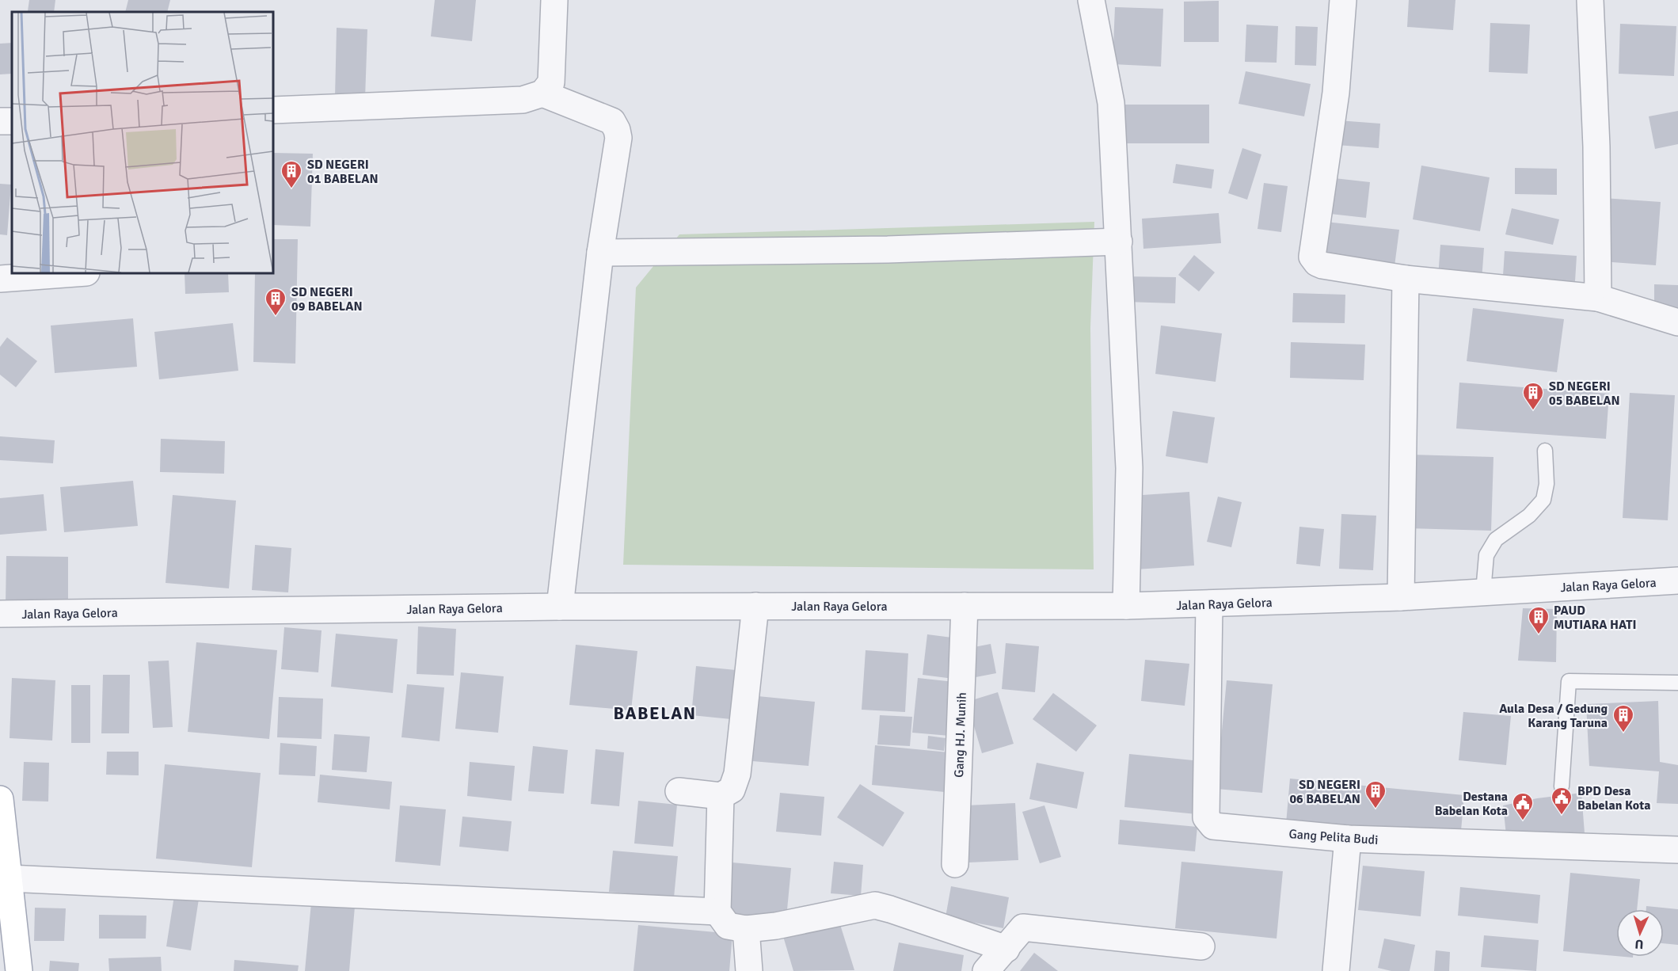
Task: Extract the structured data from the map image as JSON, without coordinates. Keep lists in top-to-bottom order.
{
  "streets": {
    "street": ["Jalan Raya Gelora", "Gang HJ. Munih", "Gang Pelita Budi"]
  },
  "crossings": [
    ["Jalan Raya Gelora", "Gang HJ. Munih"],
    ["Jalan Raya Gelora", "Gang Pelita Budi"]
  ],
  "districts": ["BABELAN"],
  "places": {
    "building": [
      "SD NEGERI 01 BABELAN",
      "SD NEGERI 09 BABELAN",
      "SD NEGERI 05 BABELAN",
      "PAUD MUTIARA HATI",
      "Aula Desa / Gedung Karang Taruna",
      "SD NEGERI 06 BABELAN"
    ],
    "public building": ["BPD Desa Babelan Kota", "Destana Babelan Kota"]
  },
  "north": "bottom"
}
